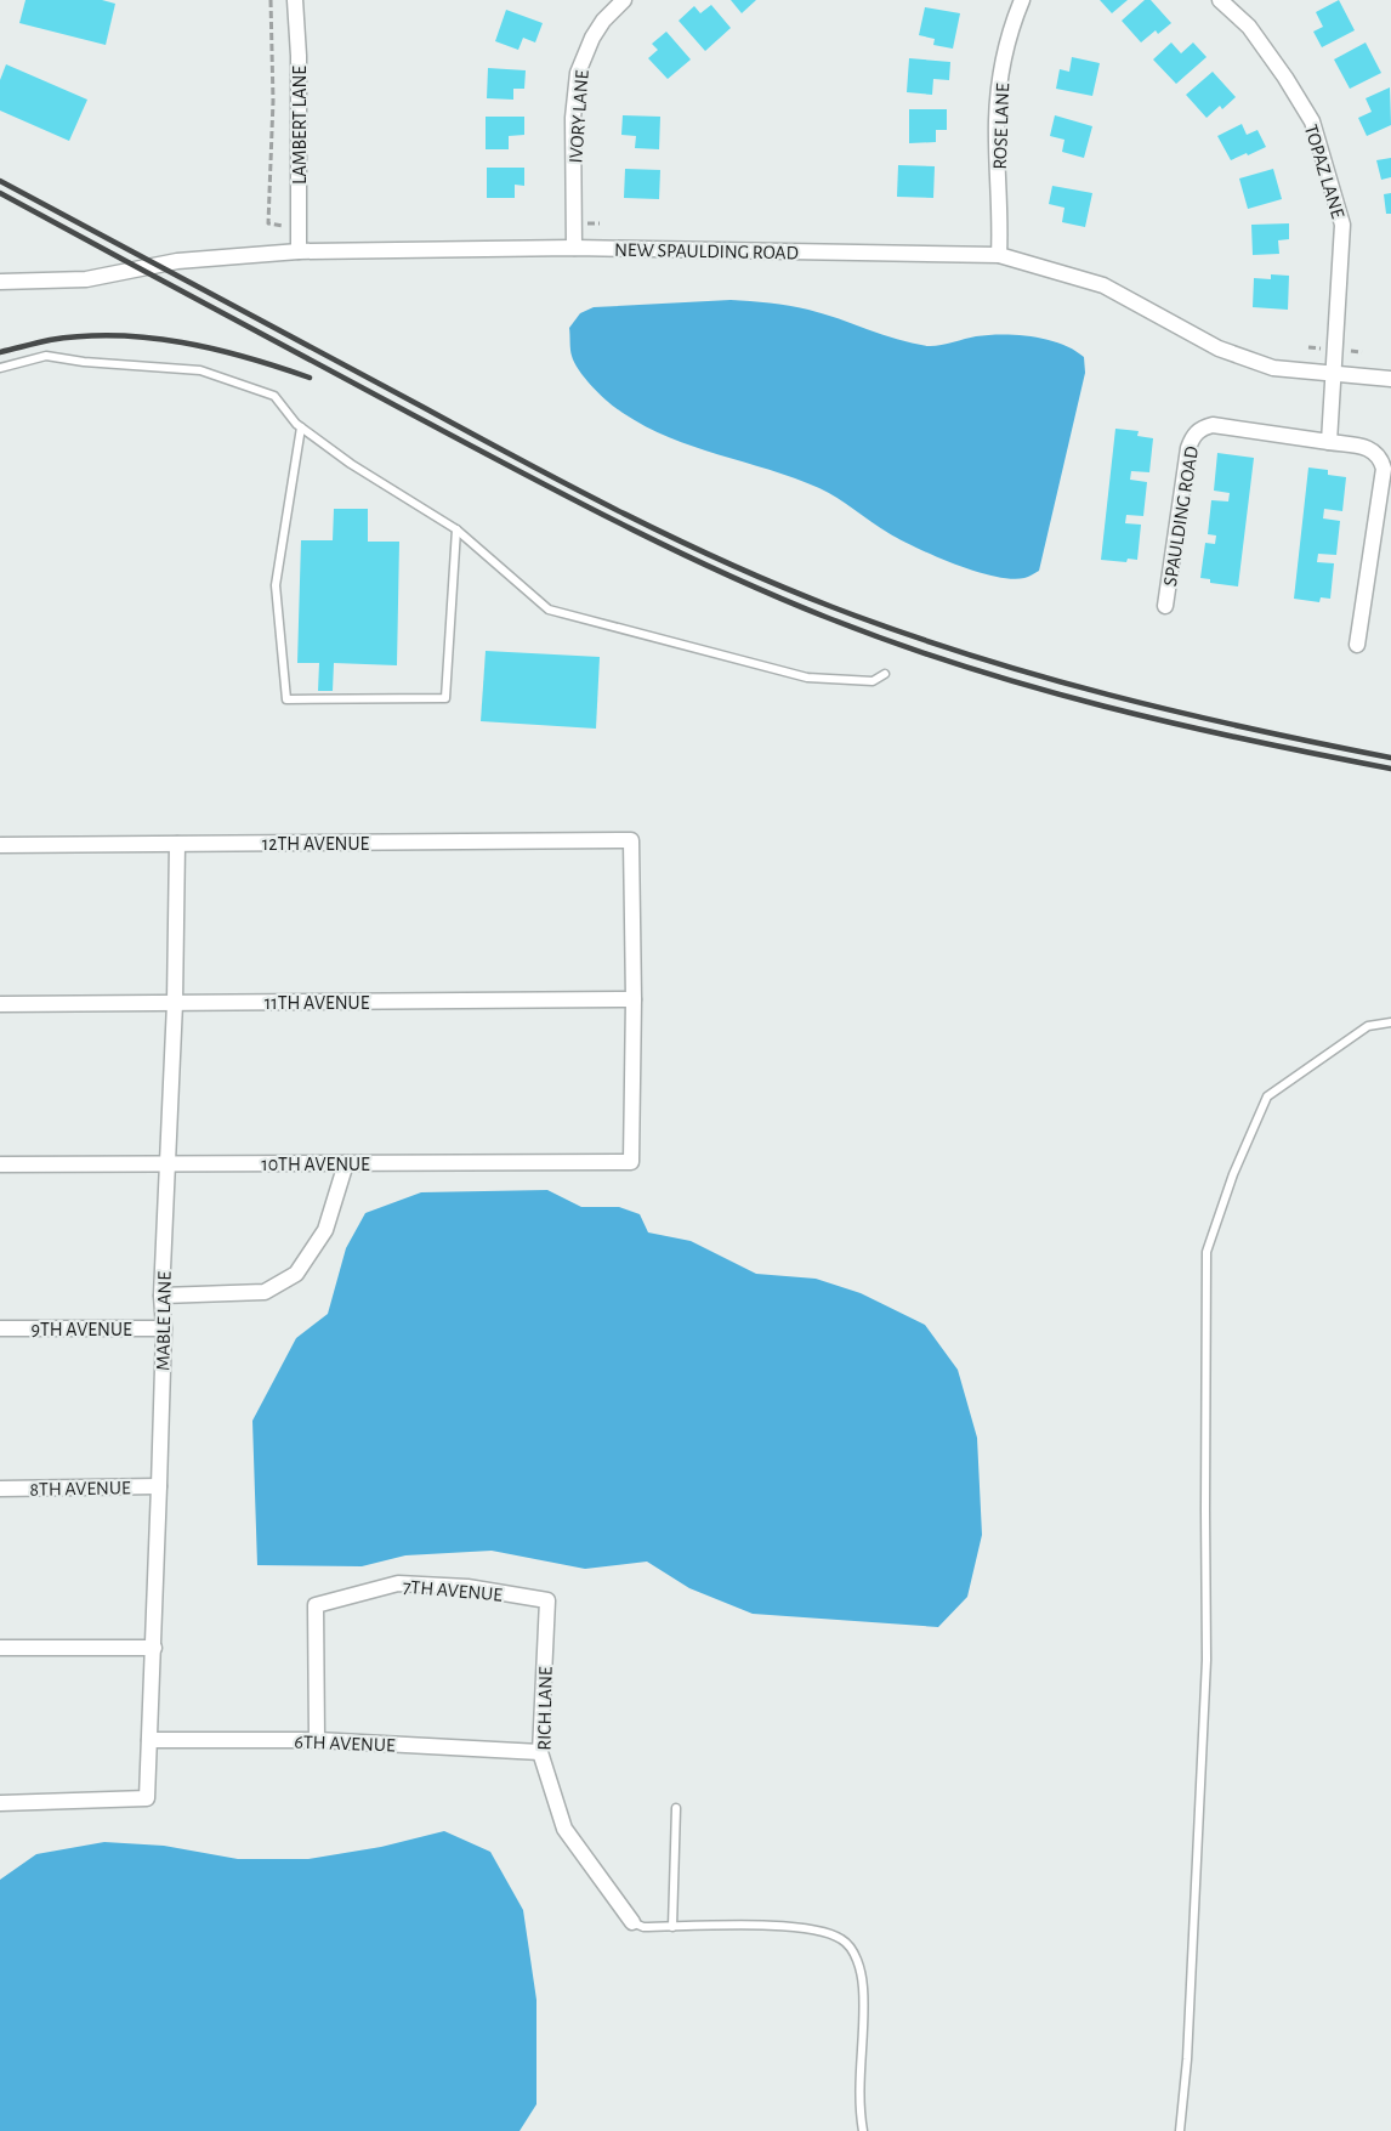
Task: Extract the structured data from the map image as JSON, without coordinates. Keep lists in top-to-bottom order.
{
  "streets": {
    "street": [
      "IVORY LANE",
      "LAMBERT LANE",
      "ROSE LANE",
      "TOPAZ LANE",
      "NEW SPAULDING ROAD",
      "SPAULDING ROAD",
      "12TH AVENUE",
      "11TH AVENUE",
      "10TH AVENUE",
      "MABLE LANE",
      "9TH AVENUE",
      "8TH AVENUE",
      "7TH AVENUE",
      "RICH LANE",
      "6TH AVENUE"
    ]
  },
  "crossings": [
    ["IVORY LANE", "NEW SPAULDING ROAD"],
    ["LAMBERT LANE", "NEW SPAULDING ROAD"],
    ["ROSE LANE", "NEW SPAULDING ROAD"],
    ["TOPAZ LANE", "NEW SPAULDING ROAD"],
    ["12TH AVENUE", "11TH AVENUE"],
    ["12TH AVENUE", "10TH AVENUE"],
    ["12TH AVENUE", "MABLE LANE"],
    ["11TH AVENUE", "10TH AVENUE"],
    ["11TH AVENUE", "MABLE LANE"],
    ["10TH AVENUE", "MABLE LANE"],
    ["MABLE LANE", "9TH AVENUE"],
    ["MABLE LANE", "8TH AVENUE"],
    ["MABLE LANE", "6TH AVENUE"],
    ["7TH AVENUE", "RICH LANE"],
    ["7TH AVENUE", "6TH AVENUE"],
    ["RICH LANE", "6TH AVENUE"]
  ]
}
